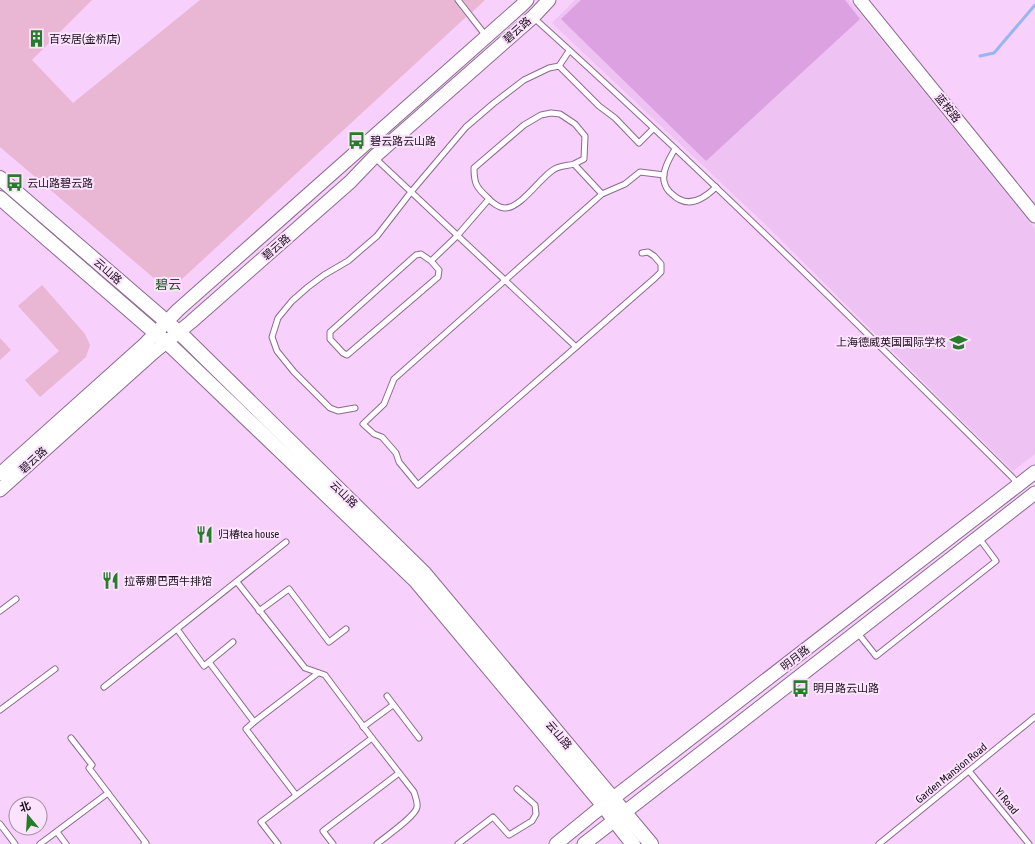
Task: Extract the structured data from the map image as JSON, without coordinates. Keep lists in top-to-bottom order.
{
  "streets": {
    "main road": ["云山路"],
    "street": ["碧云路", "蓝桉路", "明月路"],
    "lane": ["Garden Mansion Road", "Yi Road"]
  },
  "crossings": [
    ["碧云路", "云山路"],
    ["云山路", "明月路"],
    ["Garden Mansion Road", "Yi Road"]
  ],
  "districts": ["碧云"],
  "places": {
    "building": ["百安居(金桥店)"],
    "bus stop": ["碧云路云山路", "云山路碧云路", "明月路云山路"],
    "school or university": ["上海德威英国国际学校"],
    "restaurant": ["归椿tea house", "拉蒂娜巴西牛排馆"]
  },
  "north": "top"
}
